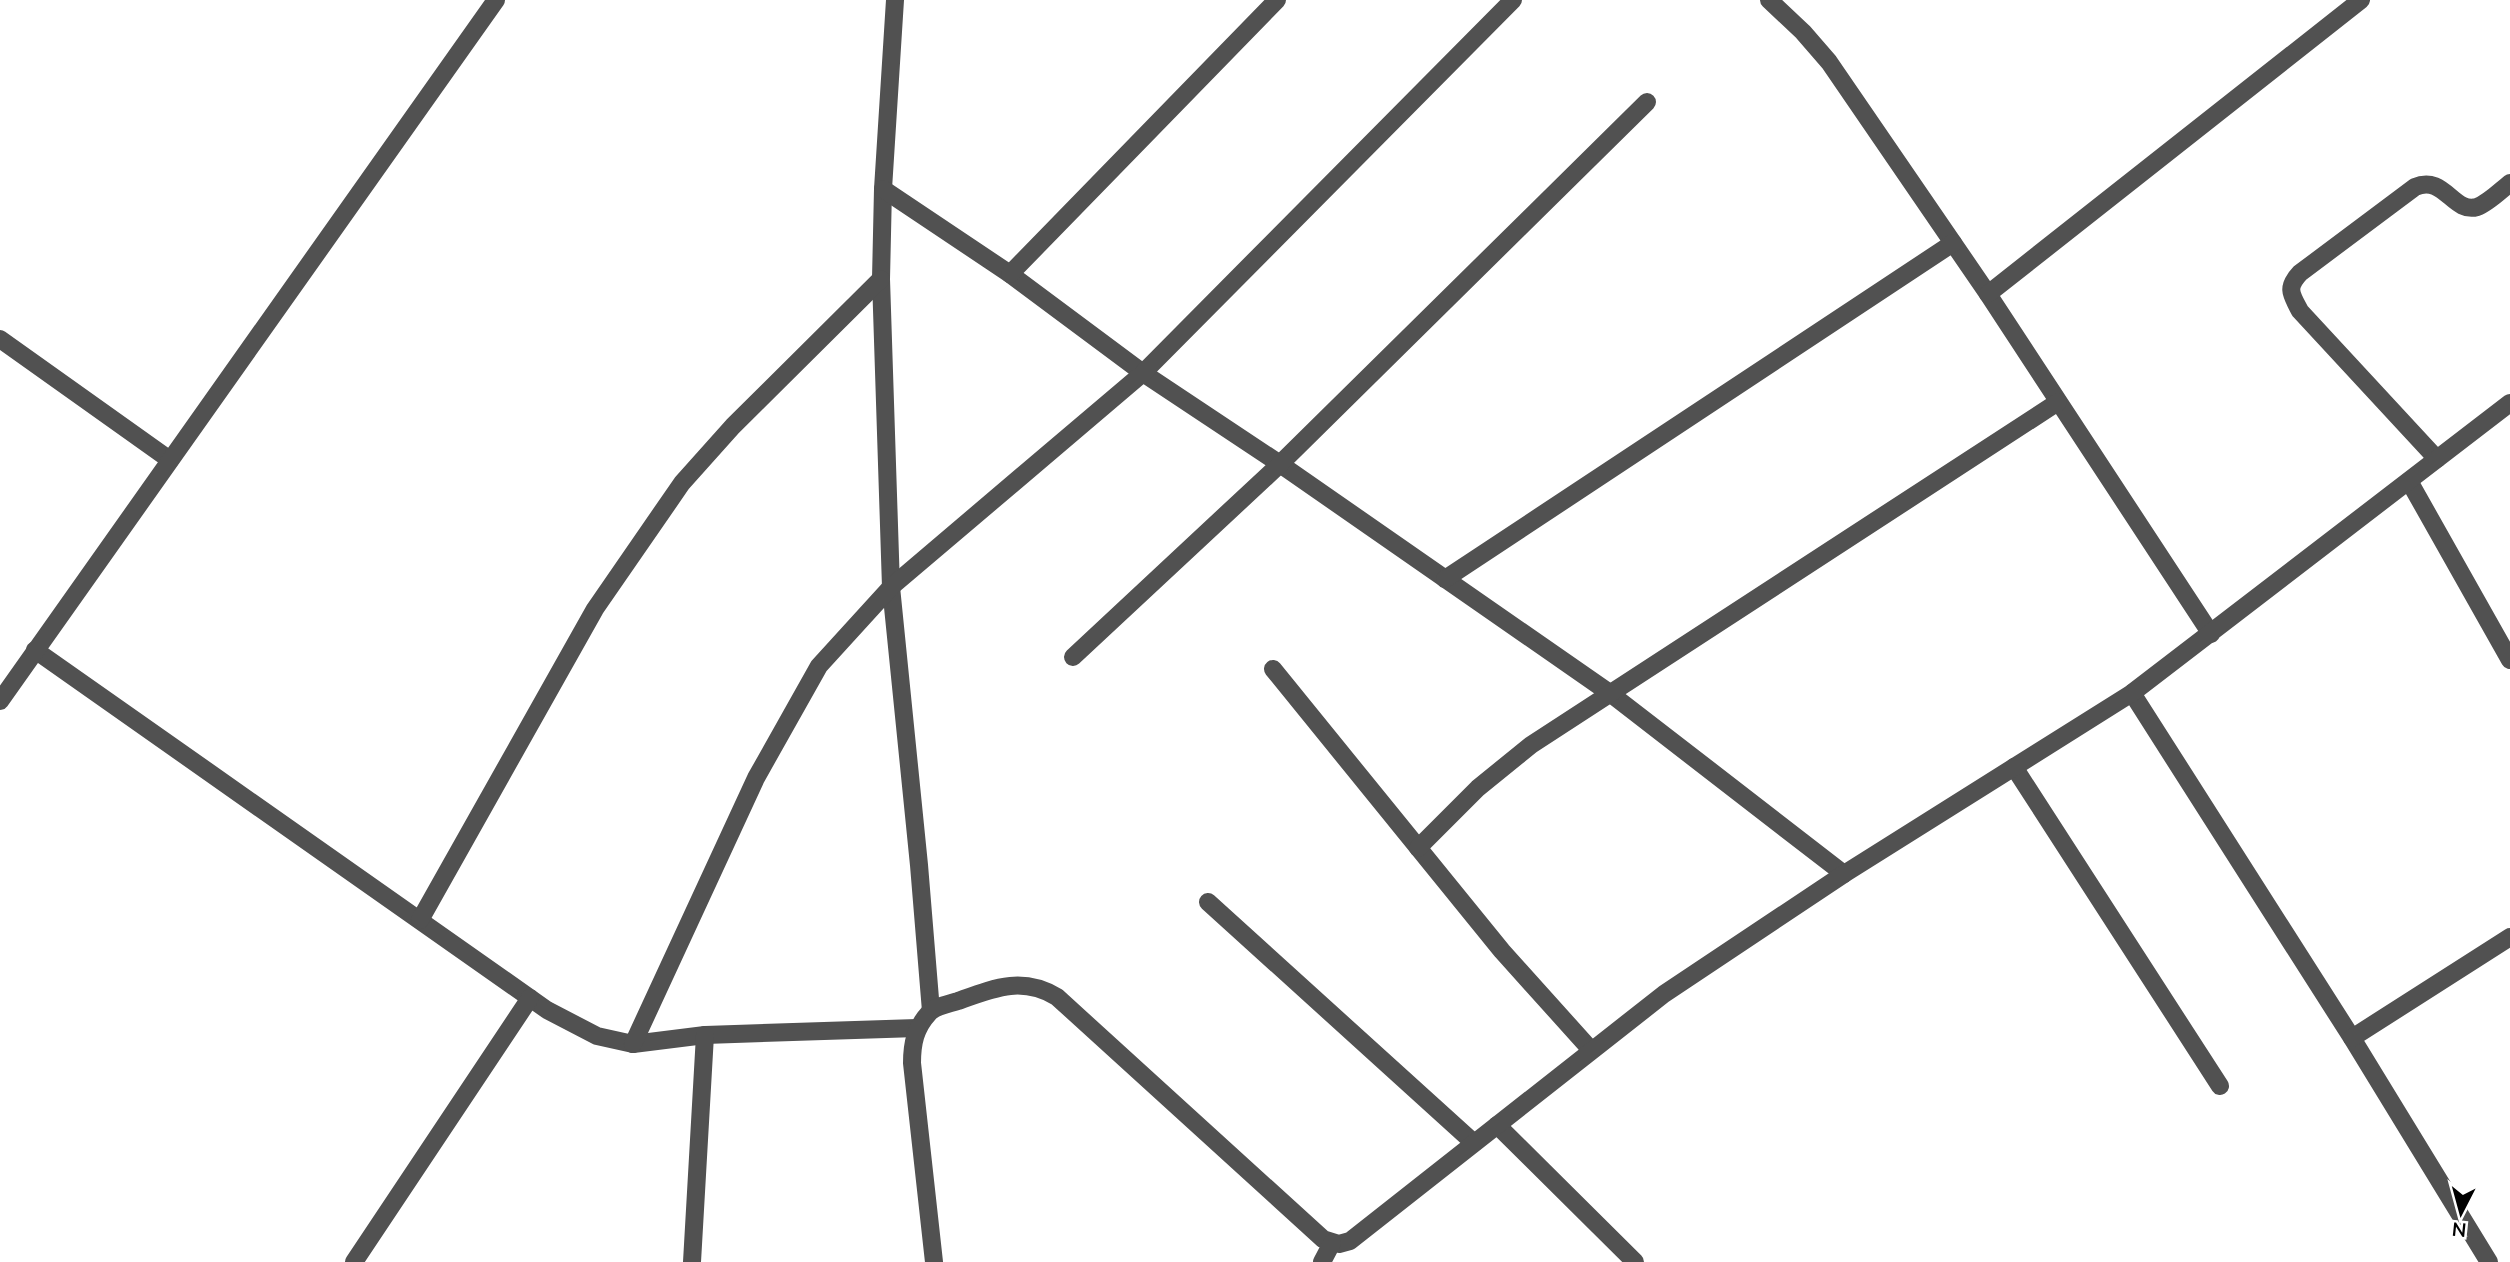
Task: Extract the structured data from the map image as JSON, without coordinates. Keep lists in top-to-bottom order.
{
  "north": "bottom"
}
